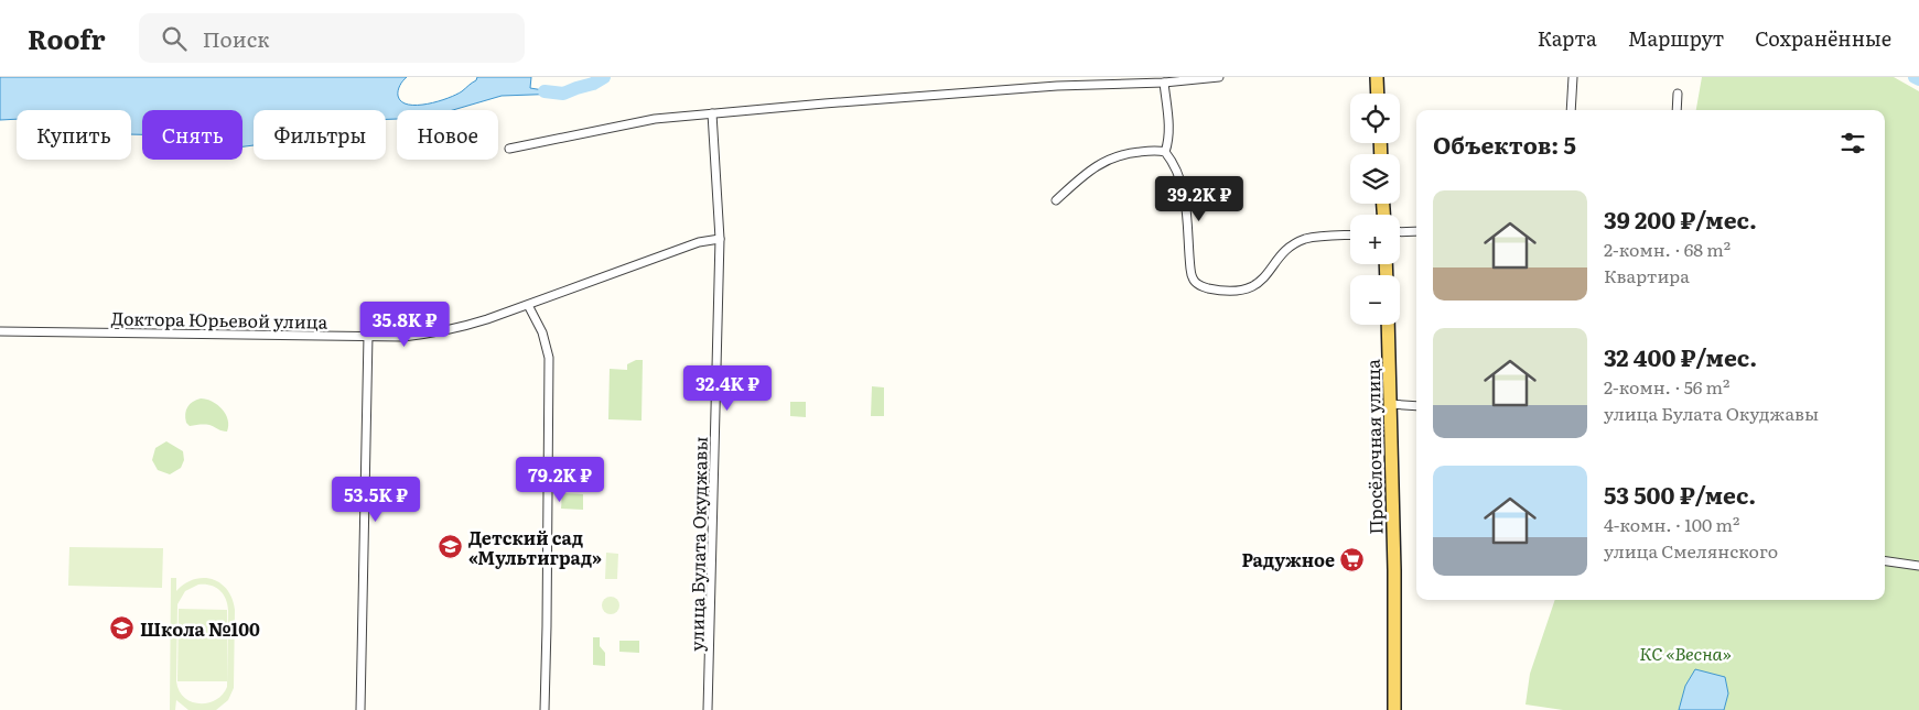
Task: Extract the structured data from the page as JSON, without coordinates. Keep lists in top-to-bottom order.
{
  "streets": {
    "main road": ["Просёлочная улица"],
    "street": ["Доктора Юрьевой улица", "улица Булата Окуджавы"]
  },
  "crossings": [
    ["Доктора Юрьевой улица", "улица Булата Окуджавы"]
  ],
  "parks": ["КС «Весна»"],
  "places": {
    "school or university": ["Детский сад «Мультиград»", "Школа №100"],
    "supermarket": ["Радужное"]
  },
  "page": {
    "header": "Roofr",
    "search": "Поиск",
    "nav": ["Карта", "Маршрут", "Сохранённые"],
    "map_buttons": ["+", "−"],
    "chip": [
      "Купить",
      "Снять",
      "Фильтры",
      "Новое"
    ],
    "heading": "Объектов: 5",
    "price": [
      "39.2K ₽",
      "35.8K ₽",
      "32.4K ₽",
      "79.2K ₽",
      "53.5K ₽"
    ],
    "list": [
      {
        "name": "39 200 ₽/мес.",
        "note": "2-комн. · 68 m² · Квартира"
      },
      {
        "name": "32 400 ₽/мес.",
        "note": "2-комн. · 56 m² · улица Булата Окуджавы"
      },
      {
        "name": "53 500 ₽/мес.",
        "note": "4-комн. · 100 m² · улица Смелянского"
      }
    ]
  }
}
